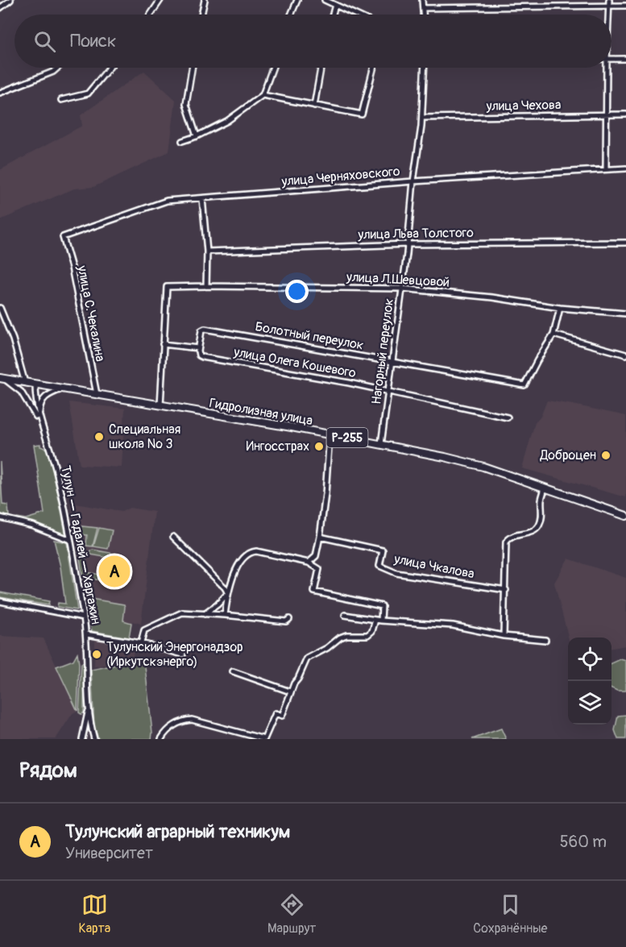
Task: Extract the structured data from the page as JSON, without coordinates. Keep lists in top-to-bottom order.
{
  "streets": {
    "highway": ["Гидролизная улица", "Р-255"],
    "street": [
      "улица Чехова",
      "улица Черняховского",
      "улица Льва Толстого",
      "улица Л.Шевцовой",
      "улица С.Чекалина",
      "Болотный переулок",
      "Нагорный переулок",
      "улица Олега Кошевого",
      "Тулун — Гадалей — Харгажин",
      "улица Чкалова"
    ]
  },
  "crossings": [
    ["улица Чехова", "Нагорный переулок"],
    ["улица Черняховского", "улица С.Чекалина"],
    ["улица Черняховского", "Нагорный переулок"],
    ["улица Льва Толстого", "Нагорный переулок"],
    ["улица Л.Шевцовой", "Нагорный переулок"],
    ["улица С.Чекалина", "Гидролизная улица"],
    ["Болотный переулок", "Нагорный переулок"],
    ["Болотный переулок", "улица Олега Кошевого"],
    ["Нагорный переулок", "улица Олега Кошевого"],
    ["Нагорный переулок", "Гидролизная улица"],
    ["Гидролизная улица", "Тулун — Гадалей — Харгажин"]
  ],
  "places": [
    "Специальная школа № 3",
    "Ингосстрах",
    "Доброцен",
    "Тулунский Энергонадзор (Иркутскэнерго)"
  ],
  "page": {
    "search": "Поиск",
    "pins": "A",
    "heading": "Рядом",
    "list": [
      {
        "mark": "A",
        "name": "Тулунский аграрный техникум",
        "note": "Университет",
        "value": "560 m"
      }
    ],
    "nav": ["Карта", "Маршрут", "Сохранённые"]
  }
}
